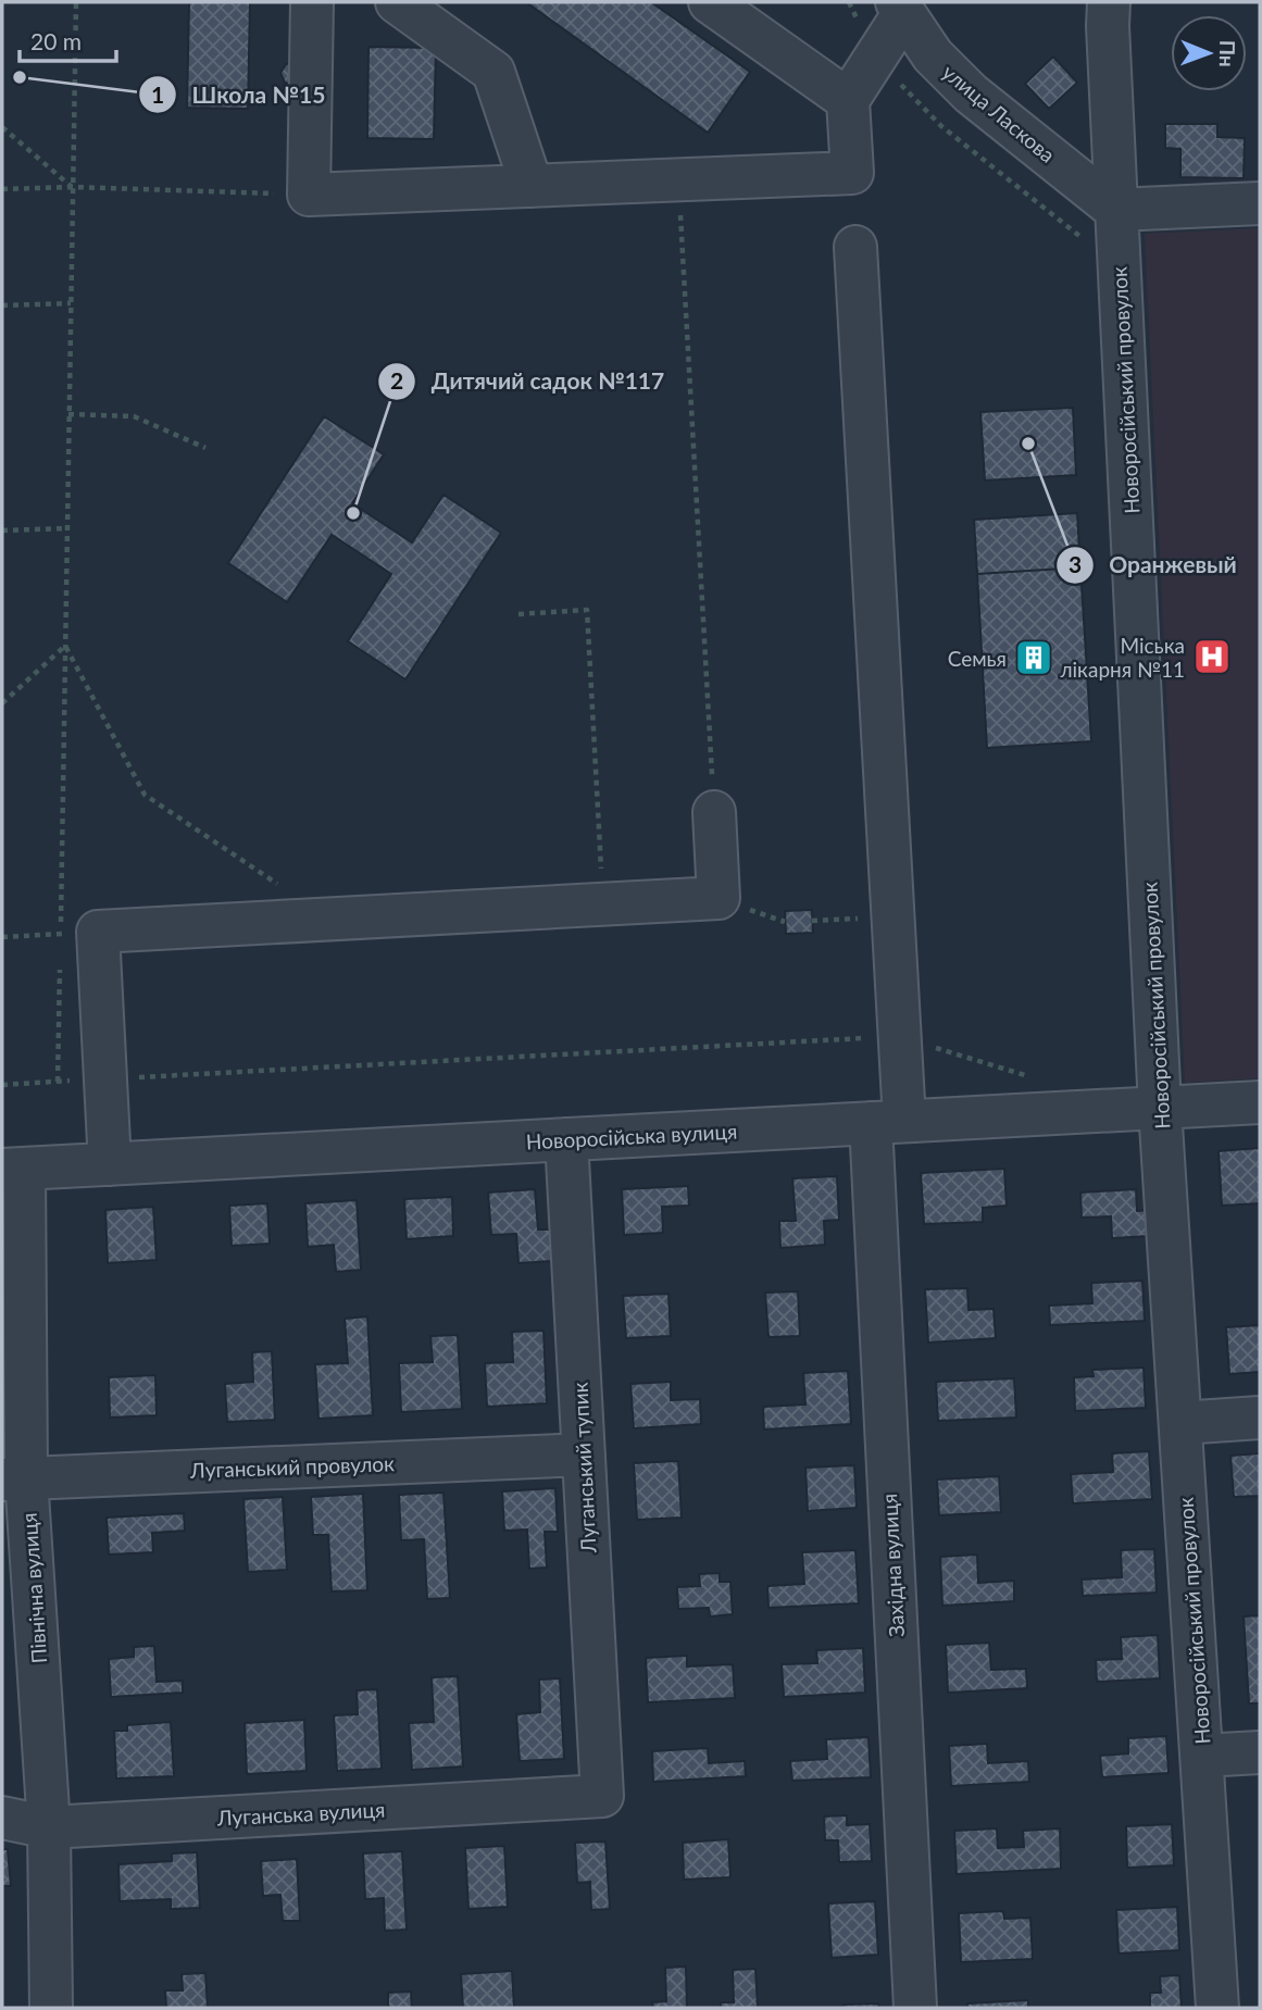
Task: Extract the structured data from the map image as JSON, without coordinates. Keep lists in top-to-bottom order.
{
  "streets": {
    "street": [
      "улица Ласкова",
      "Новоросійський провулок",
      "Новоросійська вулиця",
      "Луганський провулок",
      "Луганський тупик",
      "Західна вулиця",
      "Північна вулиця",
      "Луганська вулиця"
    ]
  },
  "crossings": [
    ["улица Ласкова", "Новоросійський провулок"],
    ["Новоросійський провулок", "Новоросійська вулиця"],
    ["Новоросійська вулиця", "Луганський тупик"],
    ["Новоросійська вулиця", "Західна вулиця"],
    ["Новоросійська вулиця", "Північна вулиця"],
    ["Луганський провулок", "Луганський тупик"],
    ["Луганський провулок", "Північна вулиця"],
    ["Луганський тупик", "Луганська вулиця"],
    ["Північна вулиця", "Луганська вулиця"]
  ],
  "places": {
    "other": ["Школа №15", "Оранжевый", "Дитячий садок №117"],
    "hospital": ["Міська лікарня №11"],
    "building": ["Семья"]
  },
  "scale_bar": "20 m",
  "north": "right"
}
